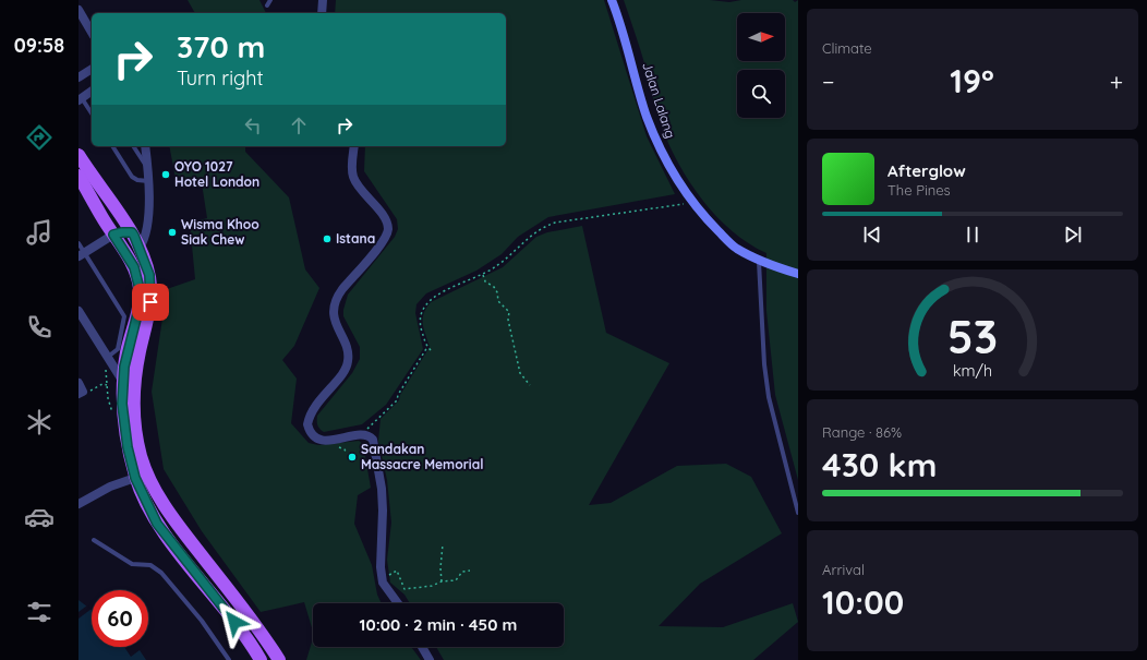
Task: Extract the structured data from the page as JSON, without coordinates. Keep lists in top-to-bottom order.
{
  "streets": {
    "street": ["Jalan Lalang"]
  },
  "places": [
    "OYO 1027 Hotel London",
    "Wisma Khoo Siak Chew",
    "Istana",
    "Sandakan Massacre Memorial"
  ],
  "north": "right",
  "page": {
    "tabs": "09:58",
    "tile": [
      "Climate",
      ["Range · 86%", "430 km"],
      ["Arrival", "10:00"]
    ],
    "turn": ["370 m", "Turn right"],
    "heat": ["−", "19°", "+"],
    "song": ["Afterglow", "The Pines"],
    "limit": "60",
    "trip": "10:00 · 2 min · 450 m",
    "gauge": ["53", "km/h"]
  }
}
